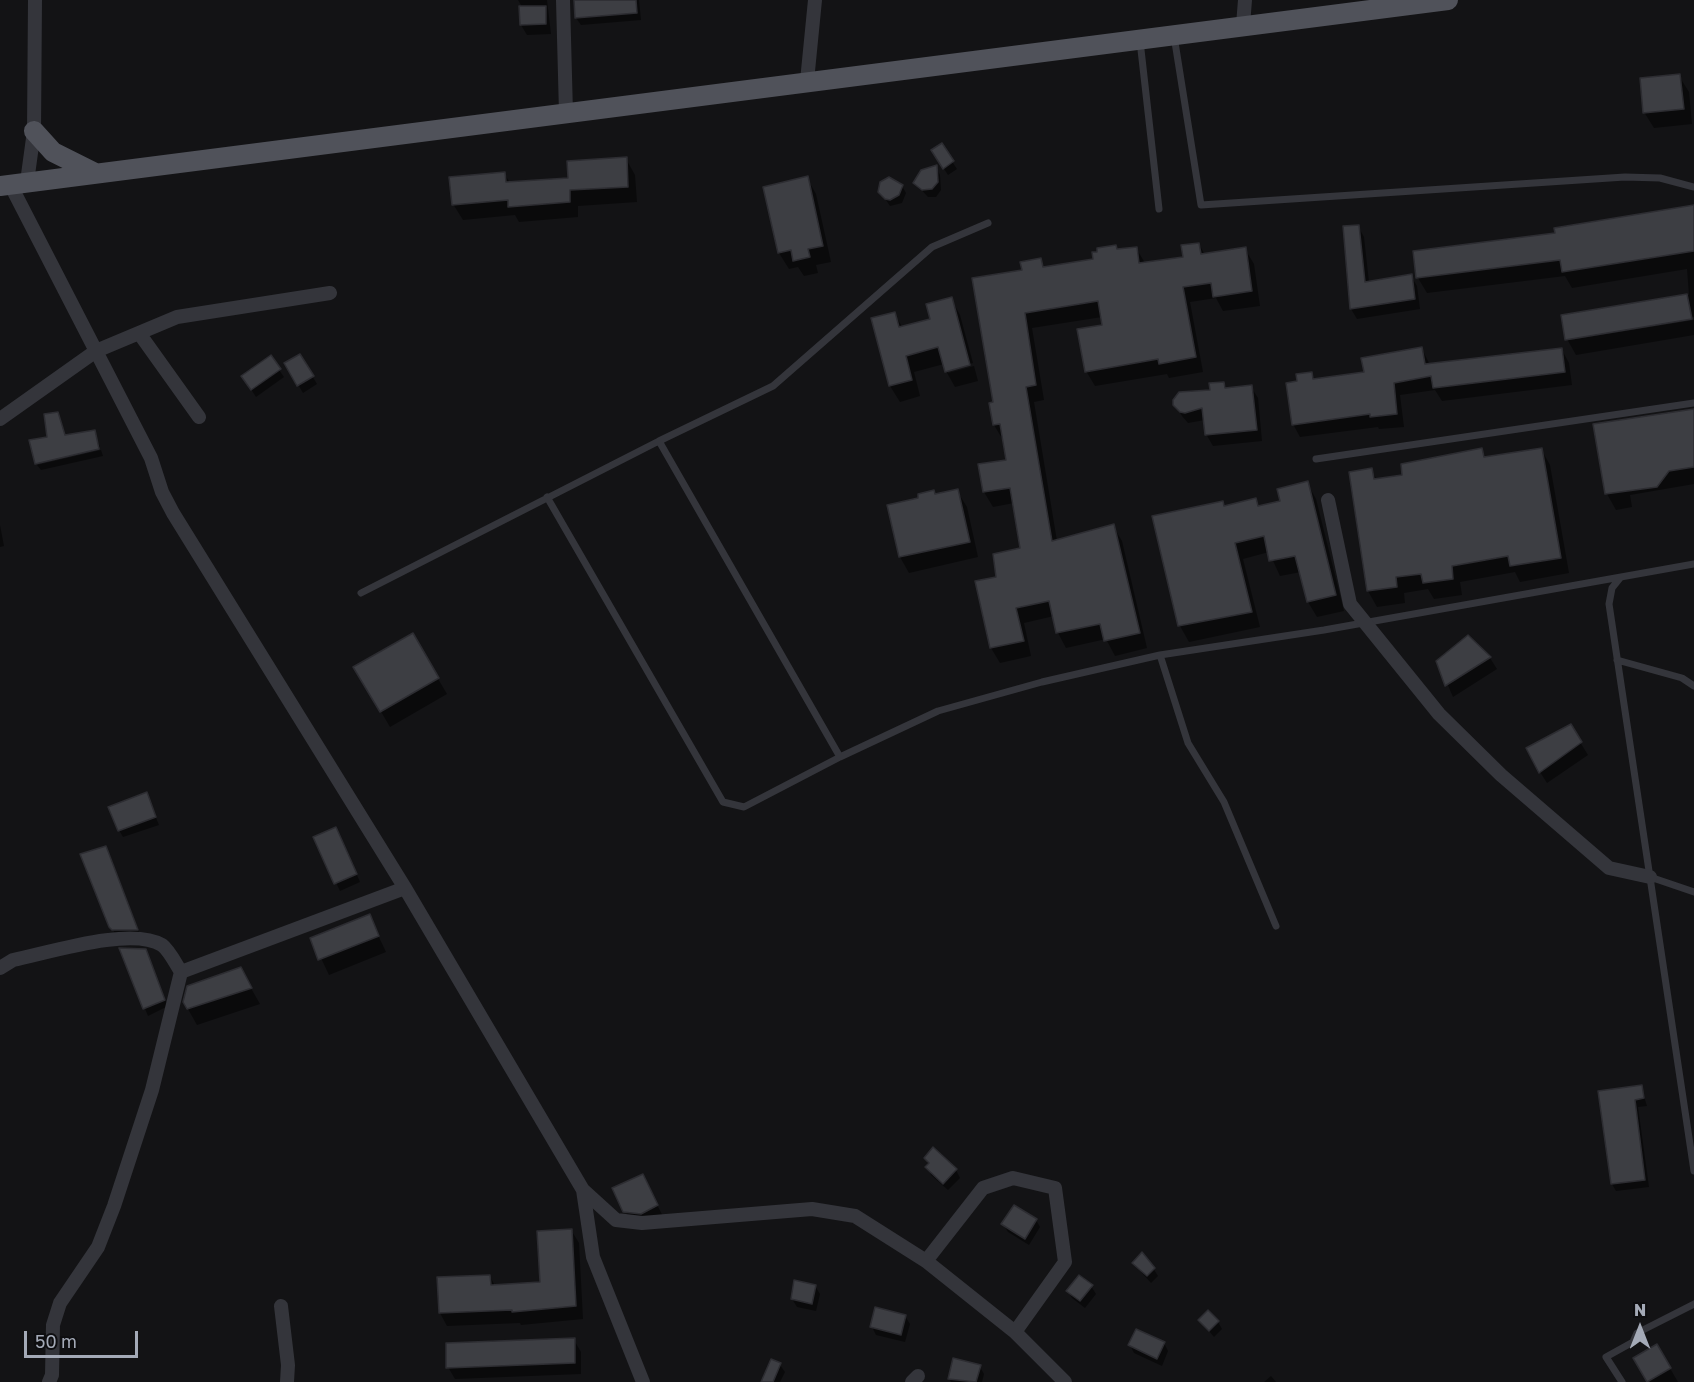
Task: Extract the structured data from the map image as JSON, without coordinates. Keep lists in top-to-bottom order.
{
  "scale_bar": "50 m",
  "north": "top"
}
